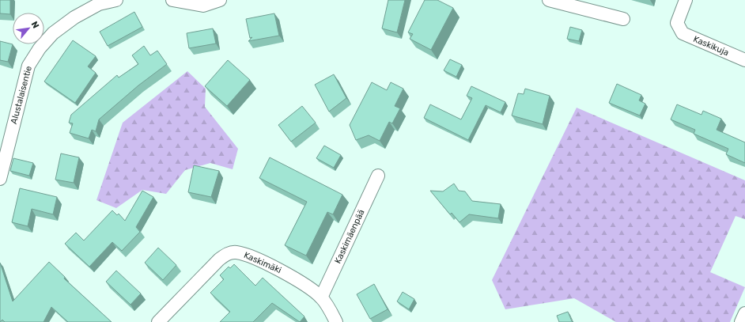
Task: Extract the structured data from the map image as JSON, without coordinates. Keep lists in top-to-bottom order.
{
  "streets": {
    "street": [
      "Kaskikuja",
      "Alustalaisentie",
      "Kaskimäenpää",
      "Kaskimäki"
    ]
  },
  "crossings": [
    ["Kaskimäenpää", "Kaskimäki"]
  ],
  "north": "top right"
}
